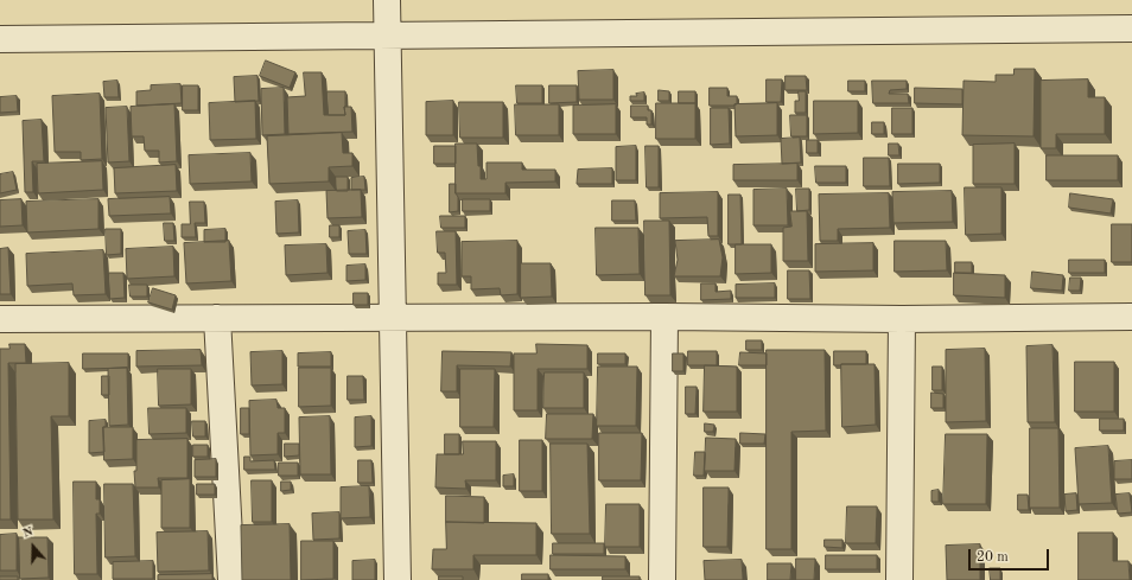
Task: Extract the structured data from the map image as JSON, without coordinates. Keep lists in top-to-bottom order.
{
  "scale_bar": "20 m",
  "north": "top"
}
